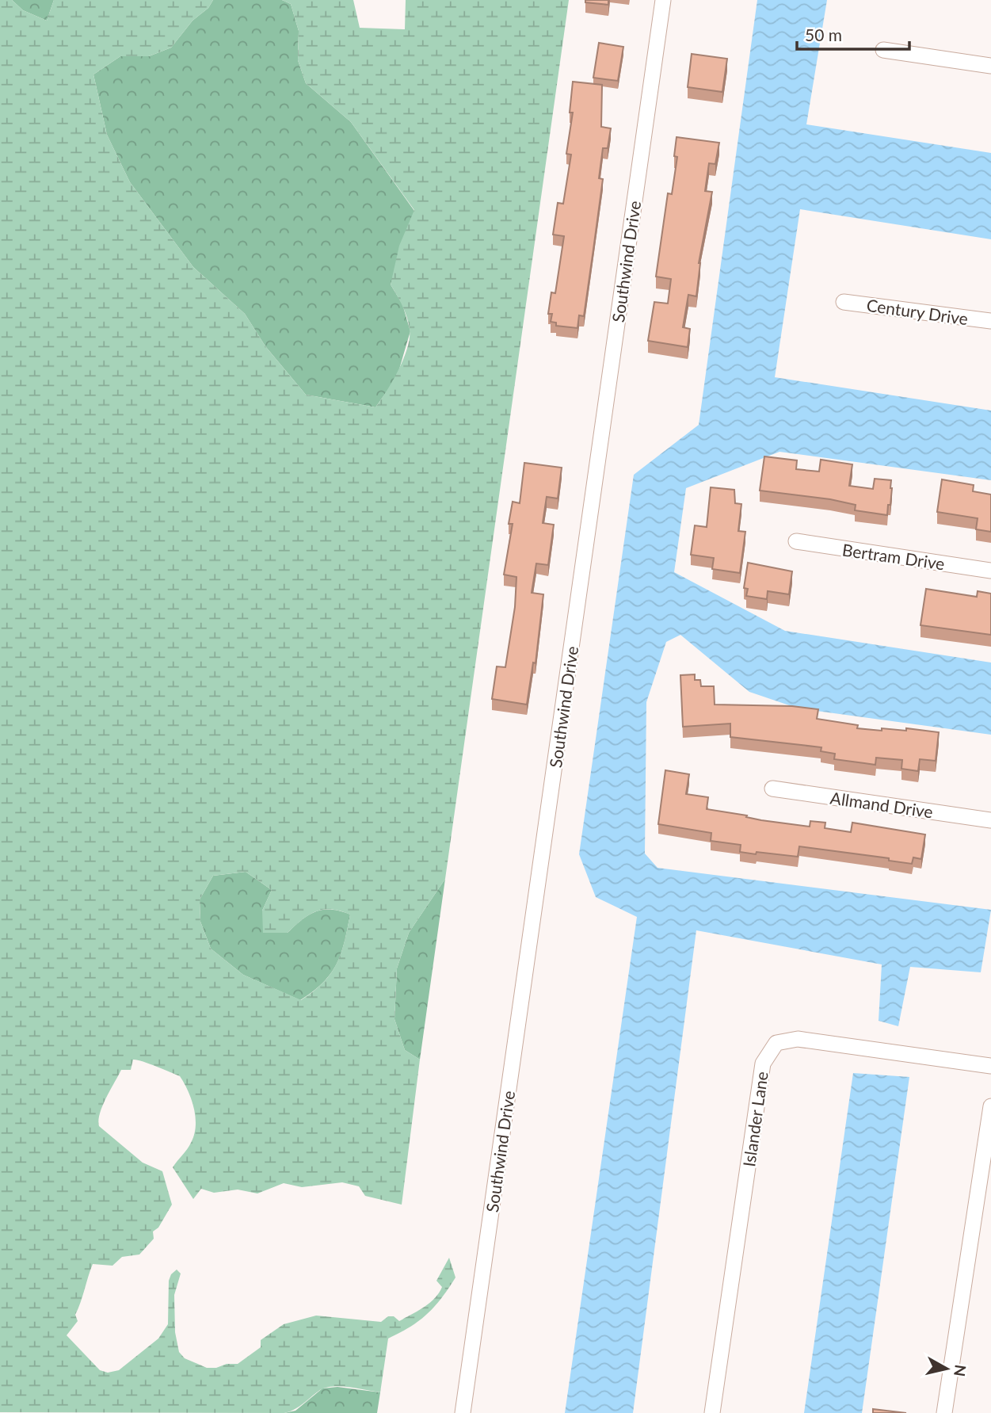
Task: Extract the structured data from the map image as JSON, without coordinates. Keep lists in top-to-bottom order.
{
  "streets": {
    "street": [
      "Southwind Drive",
      "Century Drive",
      "Bertram Drive",
      "Allmand Drive",
      "Islander Lane"
    ]
  },
  "scale_bar": "50 m",
  "north": "right"
}
